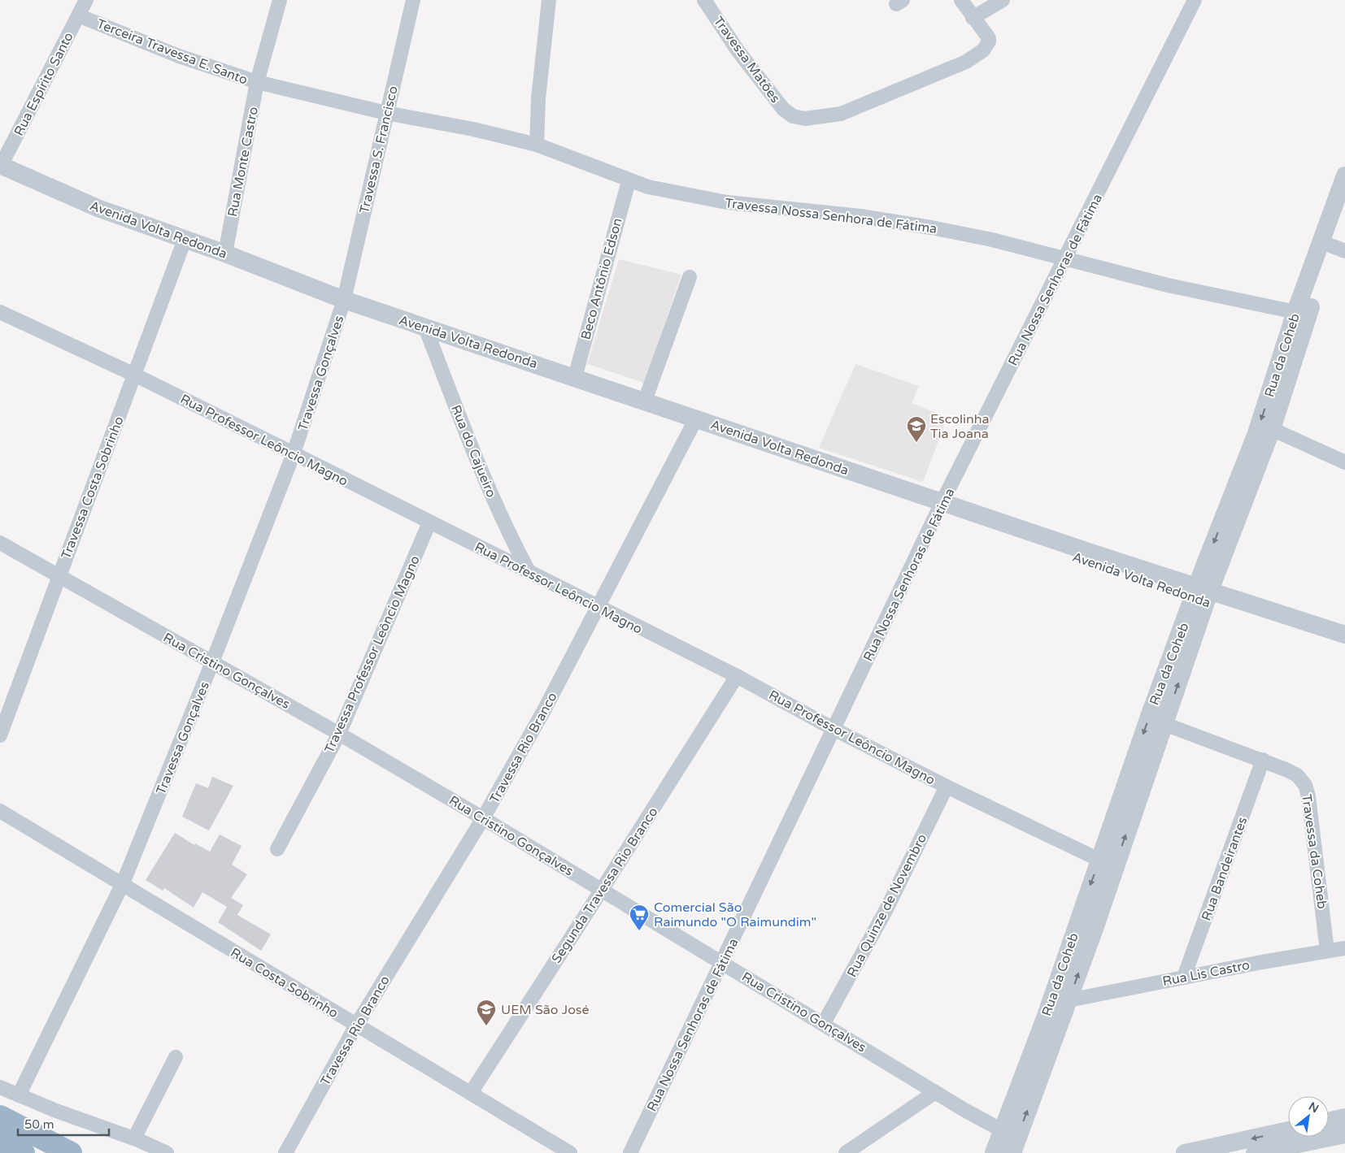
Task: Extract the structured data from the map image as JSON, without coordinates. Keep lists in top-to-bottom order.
{
  "streets": {
    "street": [
      "Terceira Travessa E. Santo",
      "Travessa Matões",
      "Rua Espírito Santo",
      "Travessa S. Francisco",
      "Rua Monte Castro",
      "Travessa Nossa Senhora de Fátima",
      "Avenida Volta Redonda",
      "Beco Antônio Edson",
      "Rua Nossa Senhoras de Fátima",
      "Rua da Coheb",
      "Travessa Gonçalves",
      "Rua Professor Leôncio Magno",
      "Rua do Cajueiro",
      "Travessa Costa Sobrinho",
      "Travessa Professor Leôncio Magno",
      "Rua Cristino Gonçalves",
      "Travessa Rio Branco",
      "Travessa da Coheb",
      "Rua Bandeirantes",
      "Segunda Travessa Rio Branco",
      "Rua Quinze de Novembro",
      "Rua Lis Castro",
      "Rua Costa Sobrinho"
    ]
  },
  "crossings": [
    ["Terceira Travessa E. Santo", "Rua Espírito Santo"],
    ["Terceira Travessa E. Santo", "Travessa S. Francisco"],
    ["Terceira Travessa E. Santo", "Rua Monte Castro"],
    ["Terceira Travessa E. Santo", "Travessa Nossa Senhora de Fátima"],
    ["Rua Espírito Santo", "Avenida Volta Redonda"],
    ["Travessa S. Francisco", "Avenida Volta Redonda"],
    ["Travessa S. Francisco", "Travessa Gonçalves"],
    ["Rua Monte Castro", "Avenida Volta Redonda"],
    ["Travessa Nossa Senhora de Fátima", "Beco Antônio Edson"],
    ["Travessa Nossa Senhora de Fátima", "Rua Nossa Senhoras de Fátima"],
    ["Travessa Nossa Senhora de Fátima", "Rua da Coheb"],
    ["Avenida Volta Redonda", "Beco Antônio Edson"],
    ["Avenida Volta Redonda", "Rua Nossa Senhoras de Fátima"],
    ["Avenida Volta Redonda", "Rua da Coheb"],
    ["Avenida Volta Redonda", "Travessa Gonçalves"],
    ["Avenida Volta Redonda", "Rua do Cajueiro"],
    ["Avenida Volta Redonda", "Travessa Costa Sobrinho"],
    ["Avenida Volta Redonda", "Travessa Rio Branco"],
    ["Rua Nossa Senhoras de Fátima", "Rua Professor Leôncio Magno"],
    ["Rua Nossa Senhoras de Fátima", "Rua Cristino Gonçalves"],
    ["Rua da Coheb", "Rua Professor Leôncio Magno"],
    ["Rua da Coheb", "Rua Cristino Gonçalves"],
    ["Rua da Coheb", "Travessa da Coheb"],
    ["Rua da Coheb", "Rua Lis Castro"],
    ["Travessa Gonçalves", "Rua Professor Leôncio Magno"],
    ["Travessa Gonçalves", "Rua Cristino Gonçalves"],
    ["Travessa Gonçalves", "Rua Costa Sobrinho"],
    ["Rua Professor Leôncio Magno", "Rua do Cajueiro"],
    ["Rua Professor Leôncio Magno", "Travessa Costa Sobrinho"],
    ["Rua Professor Leôncio Magno", "Travessa Professor Leôncio Magno"],
    ["Rua Professor Leôncio Magno", "Travessa Rio Branco"],
    ["Rua Professor Leôncio Magno", "Segunda Travessa Rio Branco"],
    ["Rua Professor Leôncio Magno", "Rua Quinze de Novembro"],
    ["Travessa Costa Sobrinho", "Rua Cristino Gonçalves"],
    ["Travessa Professor Leôncio Magno", "Rua Cristino Gonçalves"],
    ["Rua Cristino Gonçalves", "Travessa Rio Branco"],
    ["Rua Cristino Gonçalves", "Segunda Travessa Rio Branco"],
    ["Rua Cristino Gonçalves", "Rua Quinze de Novembro"],
    ["Travessa Rio Branco", "Rua Costa Sobrinho"],
    ["Travessa da Coheb", "Rua Bandeirantes"],
    ["Travessa da Coheb", "Rua Lis Castro"],
    ["Rua Bandeirantes", "Rua Lis Castro"],
    ["Segunda Travessa Rio Branco", "Rua Costa Sobrinho"]
  ],
  "places": {
    "school or university": ["Escolinha Tia Joana", "UEM São José"],
    "supermarket": ["Comercial São Raimundo \"O Raimundim\""]
  },
  "scale_bar": "50 m",
  "north": "top right"
}
